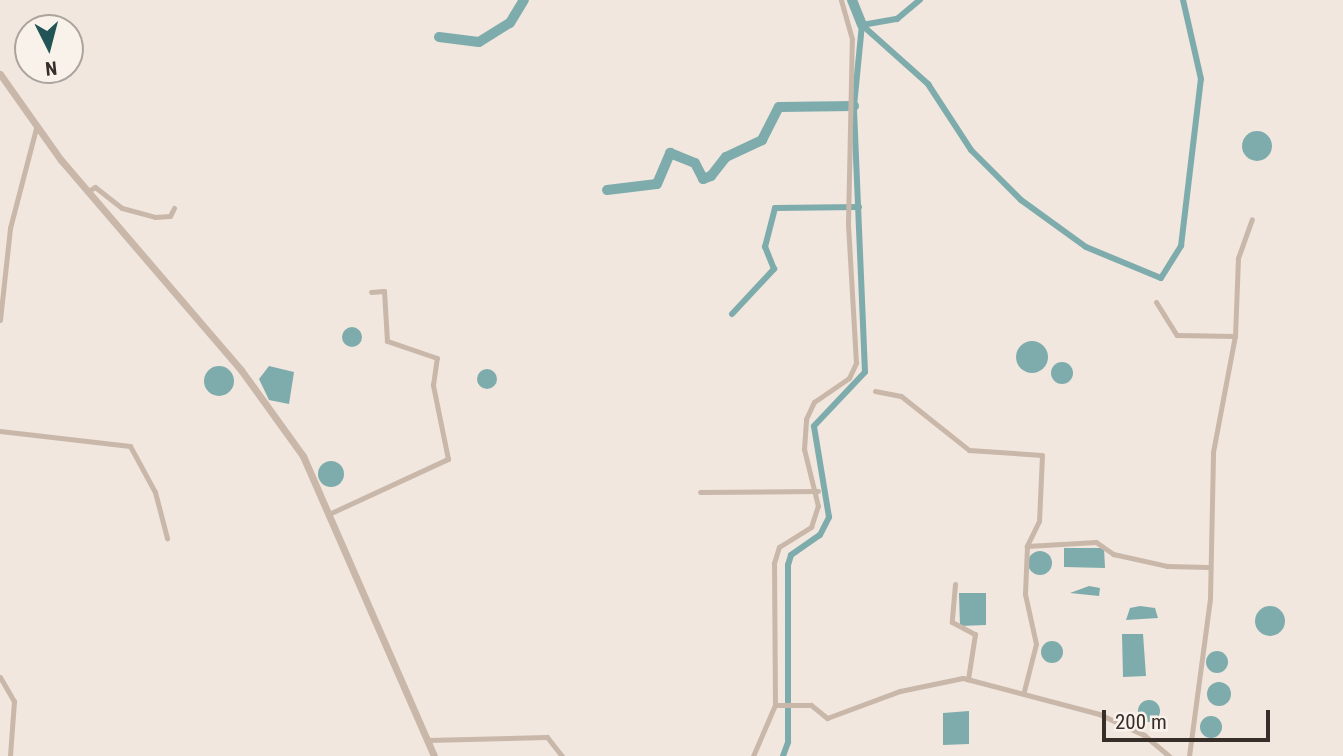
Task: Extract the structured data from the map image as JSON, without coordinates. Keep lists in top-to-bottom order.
{
  "scale_bar": "200 m",
  "north": "bottom"
}
